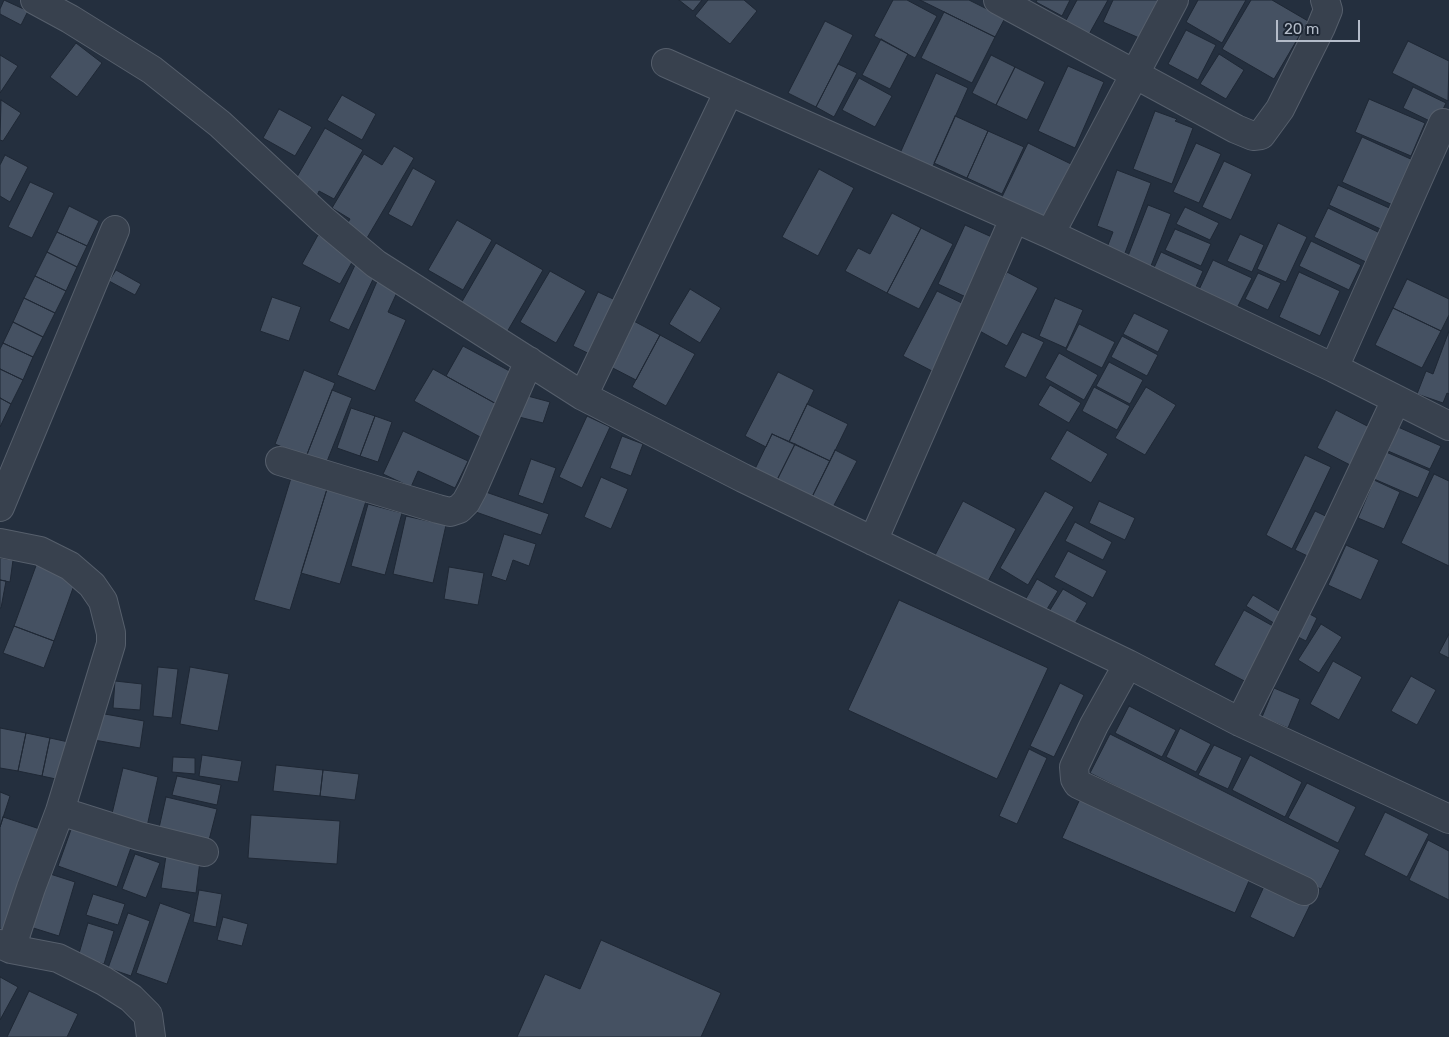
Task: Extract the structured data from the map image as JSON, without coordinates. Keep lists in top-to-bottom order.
{
  "scale_bar": "20 m"
}
